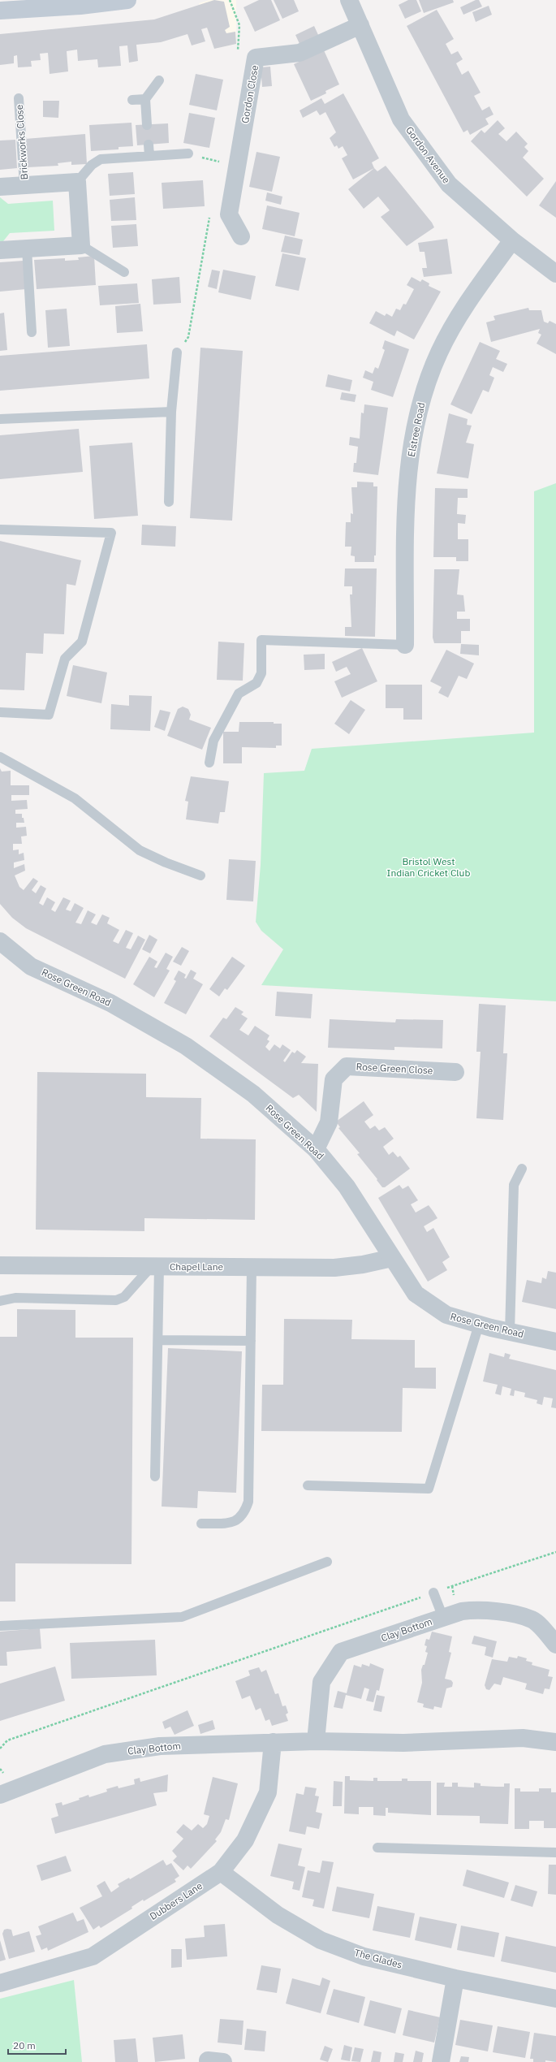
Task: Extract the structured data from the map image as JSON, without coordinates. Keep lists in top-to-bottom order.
{
  "streets": {
    "street": [
      "Gordon Close",
      "Brickworks Close",
      "Gordon Avenue",
      "Elstree Road",
      "Rose Green Road",
      "Rose Green Close",
      "Chapel Lane",
      "Clay Bottom",
      "Dubbers Lane",
      "The Glades"
    ]
  },
  "crossings": [
    ["Gordon Close", "Gordon Avenue"],
    ["Gordon Avenue", "Elstree Road"],
    ["Rose Green Road", "Rose Green Close"],
    ["Rose Green Road", "Chapel Lane"],
    ["Clay Bottom", "Dubbers Lane"],
    ["Dubbers Lane", "The Glades"]
  ],
  "parks": ["Bristol West Indian Cricket Club"],
  "scale_bar": "20 m"
}
